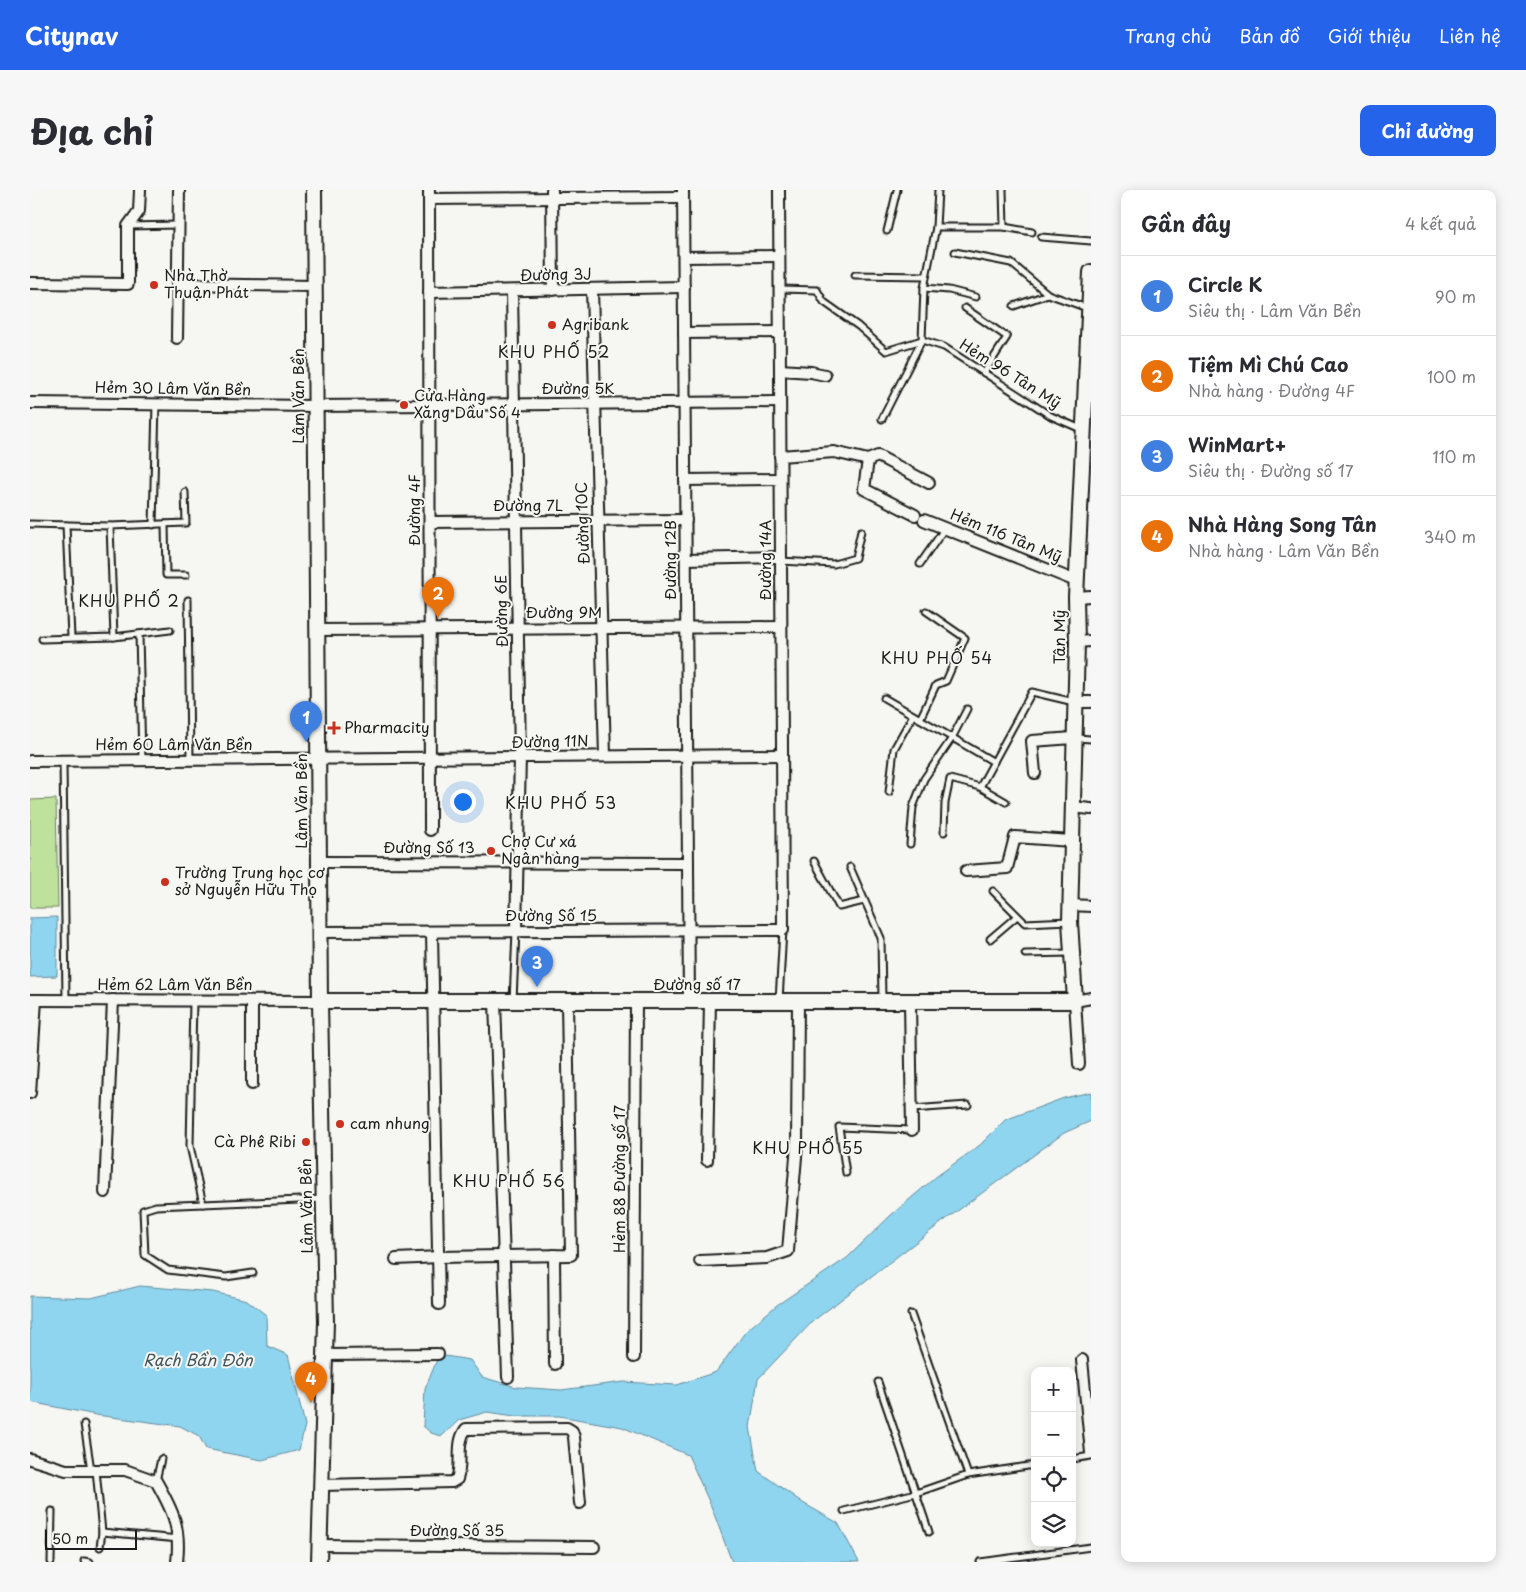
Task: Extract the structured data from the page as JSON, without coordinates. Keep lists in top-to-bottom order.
{
  "streets": {
    "street": [
      "Đường 3J",
      "Hẻm 30 Lâm Văn Bền",
      "Đường 5K",
      "Lâm Văn Bền",
      "Đường 7L",
      "Đường 4F",
      "Đường 10C",
      "Hẻm 116 Tân Mỹ",
      "Đường 12B",
      "Đường 14A",
      "Đường 6E",
      "Đường 9M",
      "Tân Mỹ",
      "Đường 11N",
      "Hẻm 60 Lâm Văn Bền",
      "Đường Số 13",
      "Đường Số 15",
      "Hẻm 62 Lâm Văn Bền",
      "Đường số 17",
      "Hẻm 88 Đường số 17",
      "Đường Số 35"
    ],
    "lane": ["Hẻm 96 Tân Mỹ"]
  },
  "crossings": [
    ["Đường 3J", "Đường 4F"],
    ["Đường 3J", "Đường 10C"],
    ["Đường 3J", "Đường 12B"],
    ["Đường 3J", "Đường 6E"],
    ["Hẻm 96 Tân Mỹ", "Tân Mỹ"],
    ["Hẻm 30 Lâm Văn Bền", "Đường 5K"],
    ["Hẻm 30 Lâm Văn Bền", "Lâm Văn Bền"],
    ["Đường 5K", "Lâm Văn Bền"],
    ["Đường 5K", "Đường 4F"],
    ["Đường 5K", "Đường 10C"],
    ["Đường 5K", "Đường 12B"],
    ["Đường 5K", "Đường 14A"],
    ["Đường 5K", "Đường 6E"],
    ["Lâm Văn Bền", "Đường 9M"],
    ["Lâm Văn Bền", "Đường 11N"],
    ["Lâm Văn Bền", "Hẻm 60 Lâm Văn Bền"],
    ["Lâm Văn Bền", "Đường Số 13"],
    ["Lâm Văn Bền", "Đường Số 15"],
    ["Lâm Văn Bền", "Hẻm 62 Lâm Văn Bền"],
    ["Lâm Văn Bền", "Đường số 17"],
    ["Lâm Văn Bền", "Đường Số 35"],
    ["Đường 7L", "Đường 4F"],
    ["Đường 7L", "Đường 10C"],
    ["Đường 7L", "Đường 12B"],
    ["Đường 7L", "Đường 6E"],
    ["Đường 4F", "Đường 9M"],
    ["Đường 4F", "Đường 11N"],
    ["Đường 10C", "Đường 9M"],
    ["Đường 10C", "Đường 11N"],
    ["Hẻm 116 Tân Mỹ", "Tân Mỹ"],
    ["Đường 12B", "Đường 9M"],
    ["Đường 12B", "Đường 11N"],
    ["Đường 12B", "Đường Số 13"],
    ["Đường 12B", "Đường Số 15"],
    ["Đường 12B", "Đường số 17"],
    ["Đường 14A", "Đường 9M"],
    ["Đường 14A", "Đường 11N"],
    ["Đường 14A", "Đường Số 15"],
    ["Đường 6E", "Đường 9M"],
    ["Đường 6E", "Đường 11N"],
    ["Đường 6E", "Đường Số 13"],
    ["Đường 6E", "Đường Số 15"],
    ["Tân Mỹ", "Đường số 17"],
    ["Đường 11N", "Hẻm 60 Lâm Văn Bền"],
    ["Hẻm 62 Lâm Văn Bền", "Đường số 17"],
    ["Đường số 17", "Hẻm 88 Đường số 17"]
  ],
  "districts": [
    "KHU PHỐ 52",
    "KHU PHỐ 2",
    "KHU PHỐ 54",
    "KHU PHỐ 53",
    "KHU PHỐ 55",
    "KHU PHỐ 56"
  ],
  "water": ["Rạch Bần Đôn"],
  "places": {
    "other": [
      "Nhà Thờ Thuận Phát",
      "Agribank",
      "Cửa Hàng Xăng Dầu Số 4",
      "Chợ Cư xá Ngân hàng",
      "Trường Trung học cơ sở Nguyễn Hữu Thọ",
      "cam nhung",
      "Cà Phê Ribi"
    ],
    "health": ["Pharmacity"]
  },
  "scale_bar": "50 m",
  "page": {
    "header": "Citynav",
    "nav": [
      "Trang chủ",
      "Bản đồ",
      "Giới thiệu",
      "Liên hệ"
    ],
    "title": "Địa chỉ",
    "buttons": "Chỉ đường",
    "heading": ["Gần đây", "4 kết quả"],
    "list": [
      {
        "mark": "1",
        "name": "Circle K",
        "note": "Siêu thị · Lâm Văn Bền",
        "value": "90 m"
      },
      {
        "mark": "2",
        "name": "Tiệm Mì Chú Cao",
        "note": "Nhà hàng · Đường 4F",
        "value": "100 m"
      },
      {
        "mark": "3",
        "name": "WinMart+",
        "note": "Siêu thị · Đường số 17",
        "value": "110 m"
      },
      {
        "mark": "4",
        "name": "Nhà Hàng Song Tân",
        "note": "Nhà hàng · Lâm Văn Bền",
        "value": "340 m"
      }
    ],
    "pins": [
      "2",
      "1",
      "3",
      "4"
    ],
    "map_buttons": ["+", "−"],
    "scale": "50 m"
  }
}
